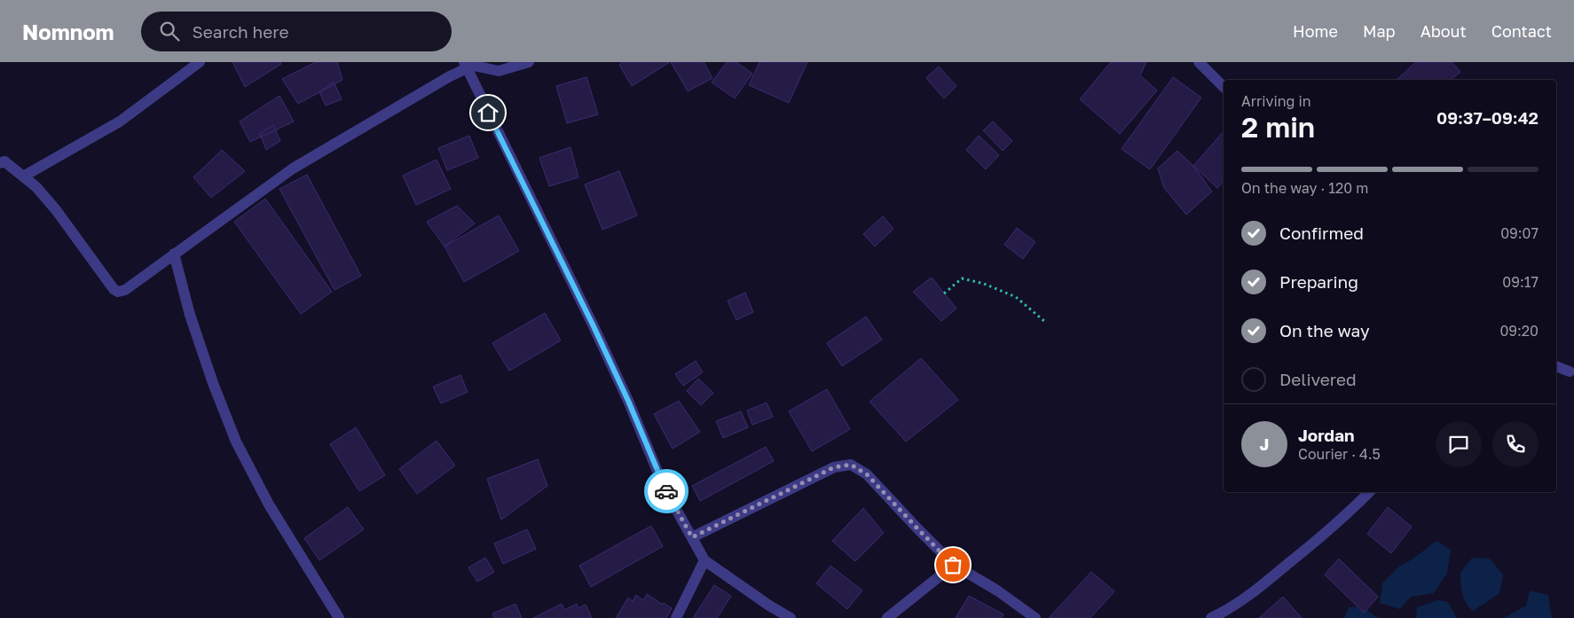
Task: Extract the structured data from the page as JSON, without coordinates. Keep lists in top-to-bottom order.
{
  "page": {
    "header": "Nomnom",
    "search": "Search here",
    "nav": [
      "Home",
      "Map",
      "About",
      "Contact"
    ],
    "heading": ["2 min", "Arriving in", "09:37–09:42"],
    "panel": ["Jordan", "Courier · 4.5"],
    "bar": "On the way · 120 m",
    "list": [
      ["Confirmed", "09:07"],
      ["Preparing", "09:17"],
      ["On the way", "09:20"],
      "Delivered"
    ],
    "round": "J"
  }
}
